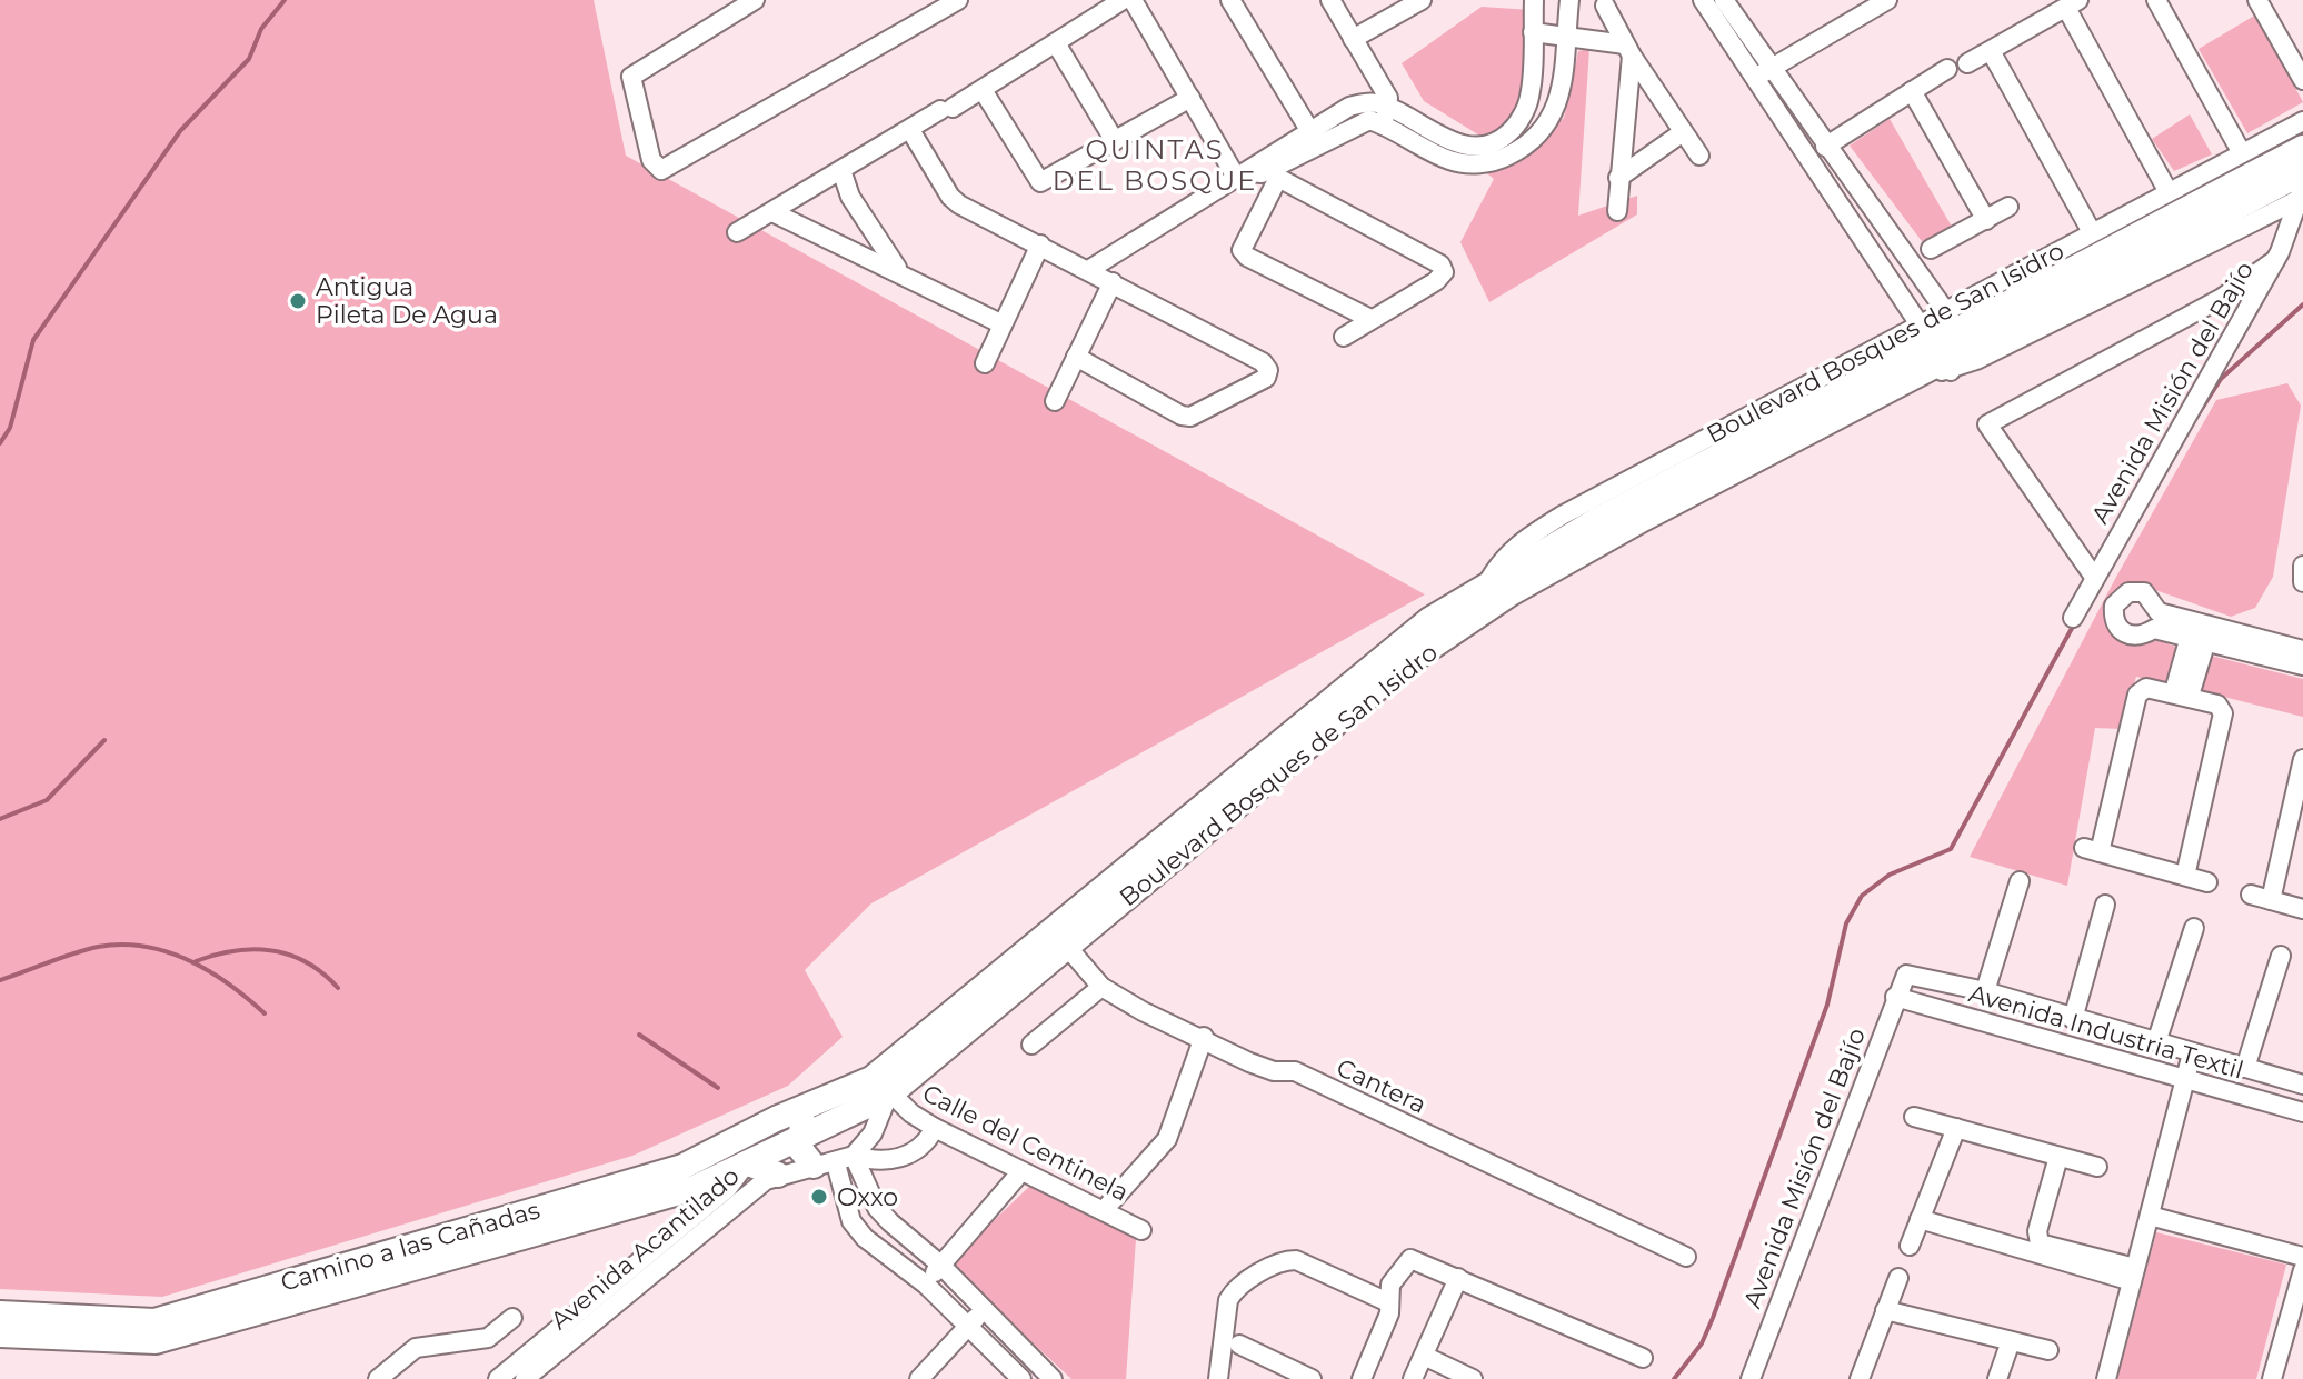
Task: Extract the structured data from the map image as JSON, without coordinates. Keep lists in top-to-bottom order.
{
  "streets": {
    "main road": ["Boulevard Bosques de San Isidro", "Camino a las Cañadas"],
    "street": [
      "Avenida Misión del Bajío",
      "Avenida Industria Textil",
      "Cantera",
      "Calle del Centinela",
      "Avenida Acantilado"
    ]
  },
  "crossings": [
    ["Boulevard Bosques de San Isidro", "Avenida Misión del Bajío"],
    ["Boulevard Bosques de San Isidro", "Cantera"],
    ["Boulevard Bosques de San Isidro", "Calle del Centinela"],
    ["Boulevard Bosques de San Isidro", "Camino a las Cañadas"],
    ["Avenida Misión del Bajío", "Avenida Industria Textil"],
    ["Calle del Centinela", "Avenida Acantilado"],
    ["Camino a las Cañadas", "Avenida Acantilado"]
  ],
  "districts": ["QUINTAS DEL BOSQUE"],
  "places": ["Antigua Pileta De Agua", "Oxxo"]
}
